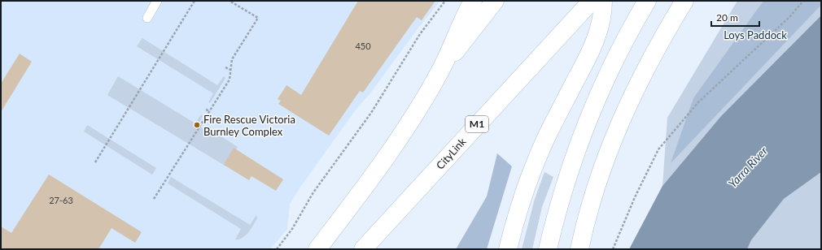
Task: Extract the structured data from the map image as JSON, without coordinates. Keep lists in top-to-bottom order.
{
  "streets": {
    "highway": ["M1", "CityLink"]
  },
  "water": ["Yarra River"],
  "parks": ["Loys Paddock"],
  "places": ["Fire Rescue Victoria Burnley Complex"],
  "house_numbers": ["450", "27-63"],
  "scale_bar": "20 m"
}
